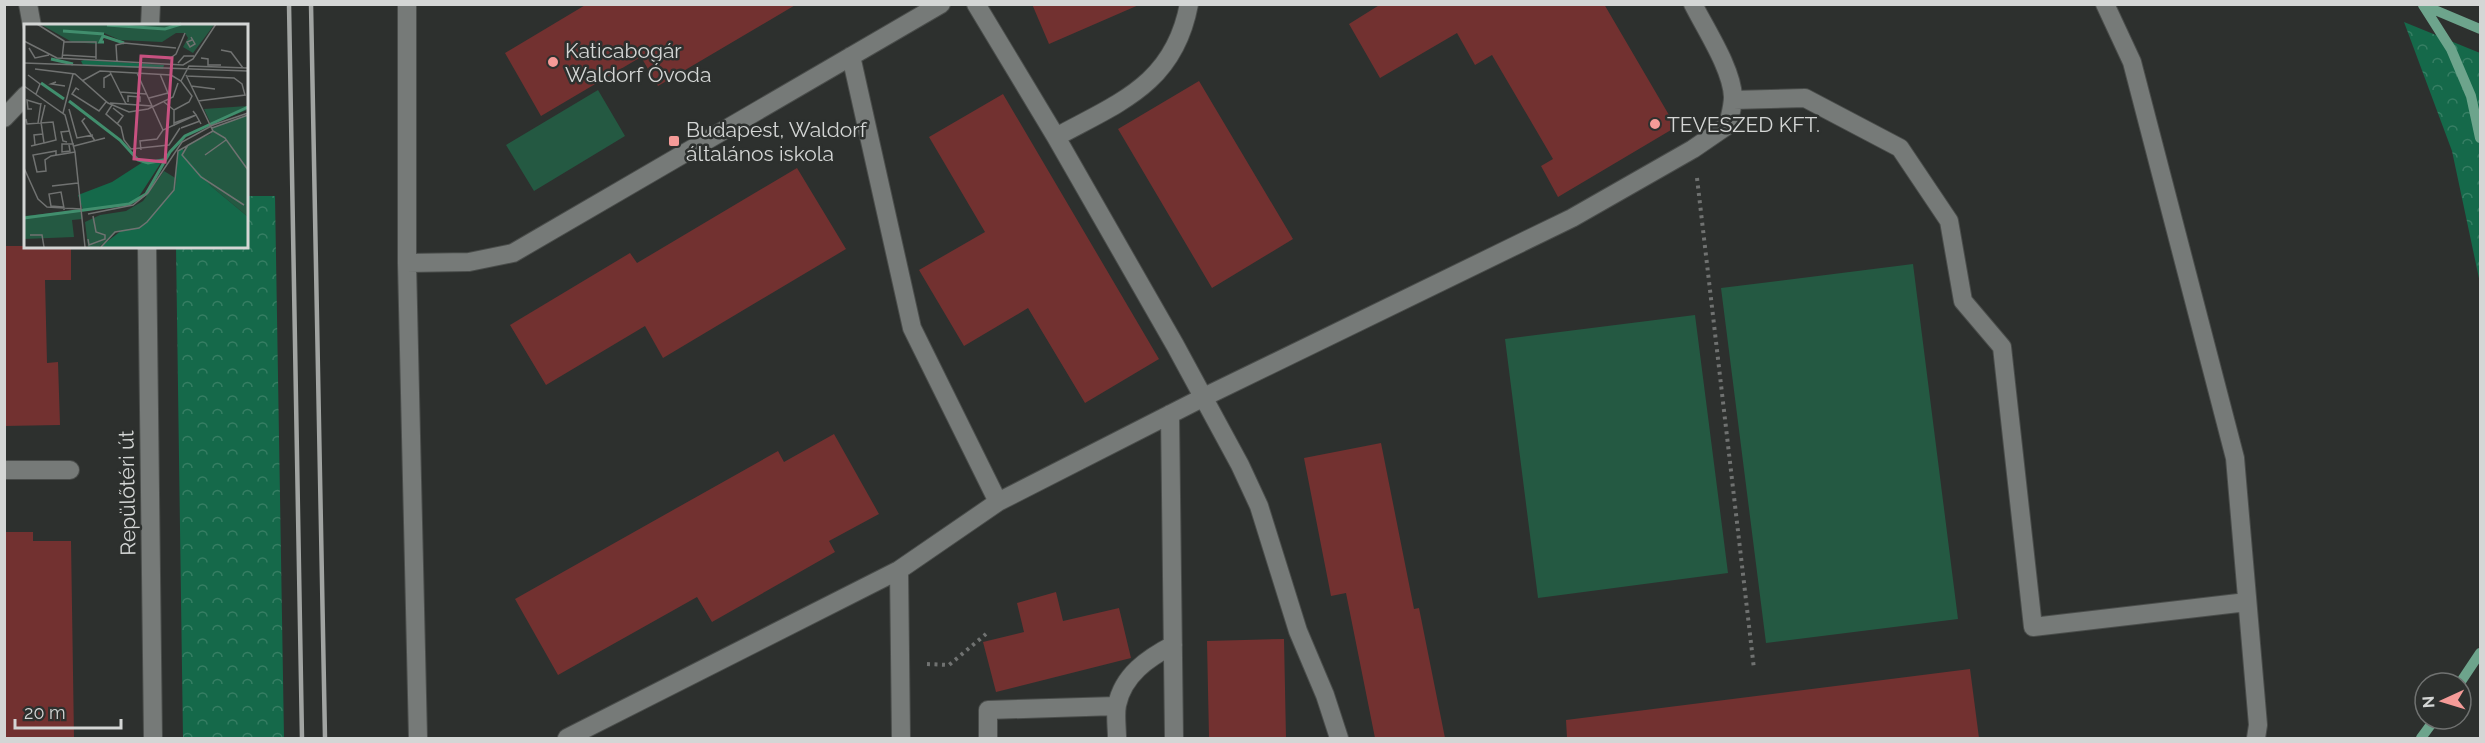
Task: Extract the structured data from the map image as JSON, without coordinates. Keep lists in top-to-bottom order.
{
  "streets": {
    "street": ["Repülőtéri út"]
  },
  "places": {
    "other": ["Katicabogár Waldorf Óvoda", "TEVESZED KFT."],
    "transit": ["Budapest, Waldorf általános iskola"]
  },
  "scale_bar": "20 m",
  "north": "left"
}
